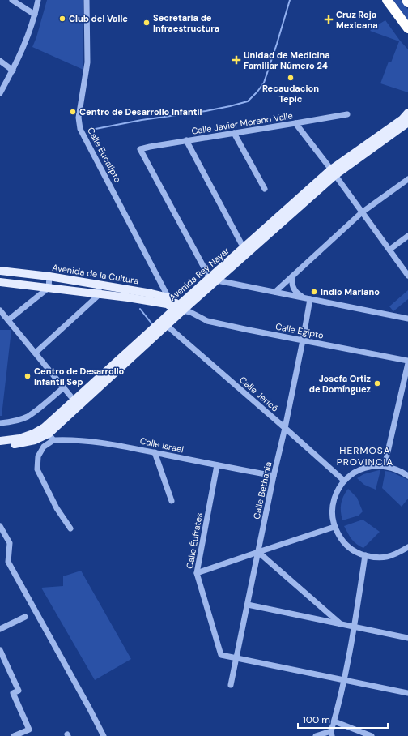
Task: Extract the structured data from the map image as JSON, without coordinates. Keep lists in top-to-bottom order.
{
  "streets": {
    "main road": ["Avenida de la Cultura", "Avenida Rey Nayar"],
    "street": [
      "Calle Javier Moreno Valle",
      "Calle Eucalipto",
      "Calle Egipto",
      "Calle Jericó",
      "Calle Israel",
      "Calle Bethania",
      "Calle Éufrates"
    ]
  },
  "crossings": [
    ["Calle Javier Moreno Valle", "Avenida Rey Nayar"],
    ["Calle Eucalipto", "Avenida de la Cultura"],
    ["Avenida de la Cultura", "Avenida Rey Nayar"],
    ["Avenida de la Cultura", "Calle Egipto"],
    ["Avenida Rey Nayar", "Calle Egipto"],
    ["Avenida Rey Nayar", "Calle Jericó"],
    ["Avenida Rey Nayar", "Calle Israel"],
    ["Calle Egipto", "Calle Bethania"],
    ["Calle Jericó", "Calle Bethania"],
    ["Calle Israel", "Calle Bethania"],
    ["Calle Israel", "Calle Éufrates"],
    ["Calle Bethania", "Calle Éufrates"]
  ],
  "districts": ["HERMOSA PROVINCIA"],
  "places": {
    "other": [
      "Club del Valle",
      "Secretaria de Infraestructura",
      "Recaudacion Tepic",
      "Centro de Desarrollo Infantil",
      "Indio Mariano",
      "Centro de Desarrollo Infantil Sep",
      "Josefa Ortiz de Domínguez"
    ],
    "health": ["Cruz Roja Mexicana", "Unidad de Medicina Familiar Número 24"]
  },
  "scale_bar": "100 m"
}
